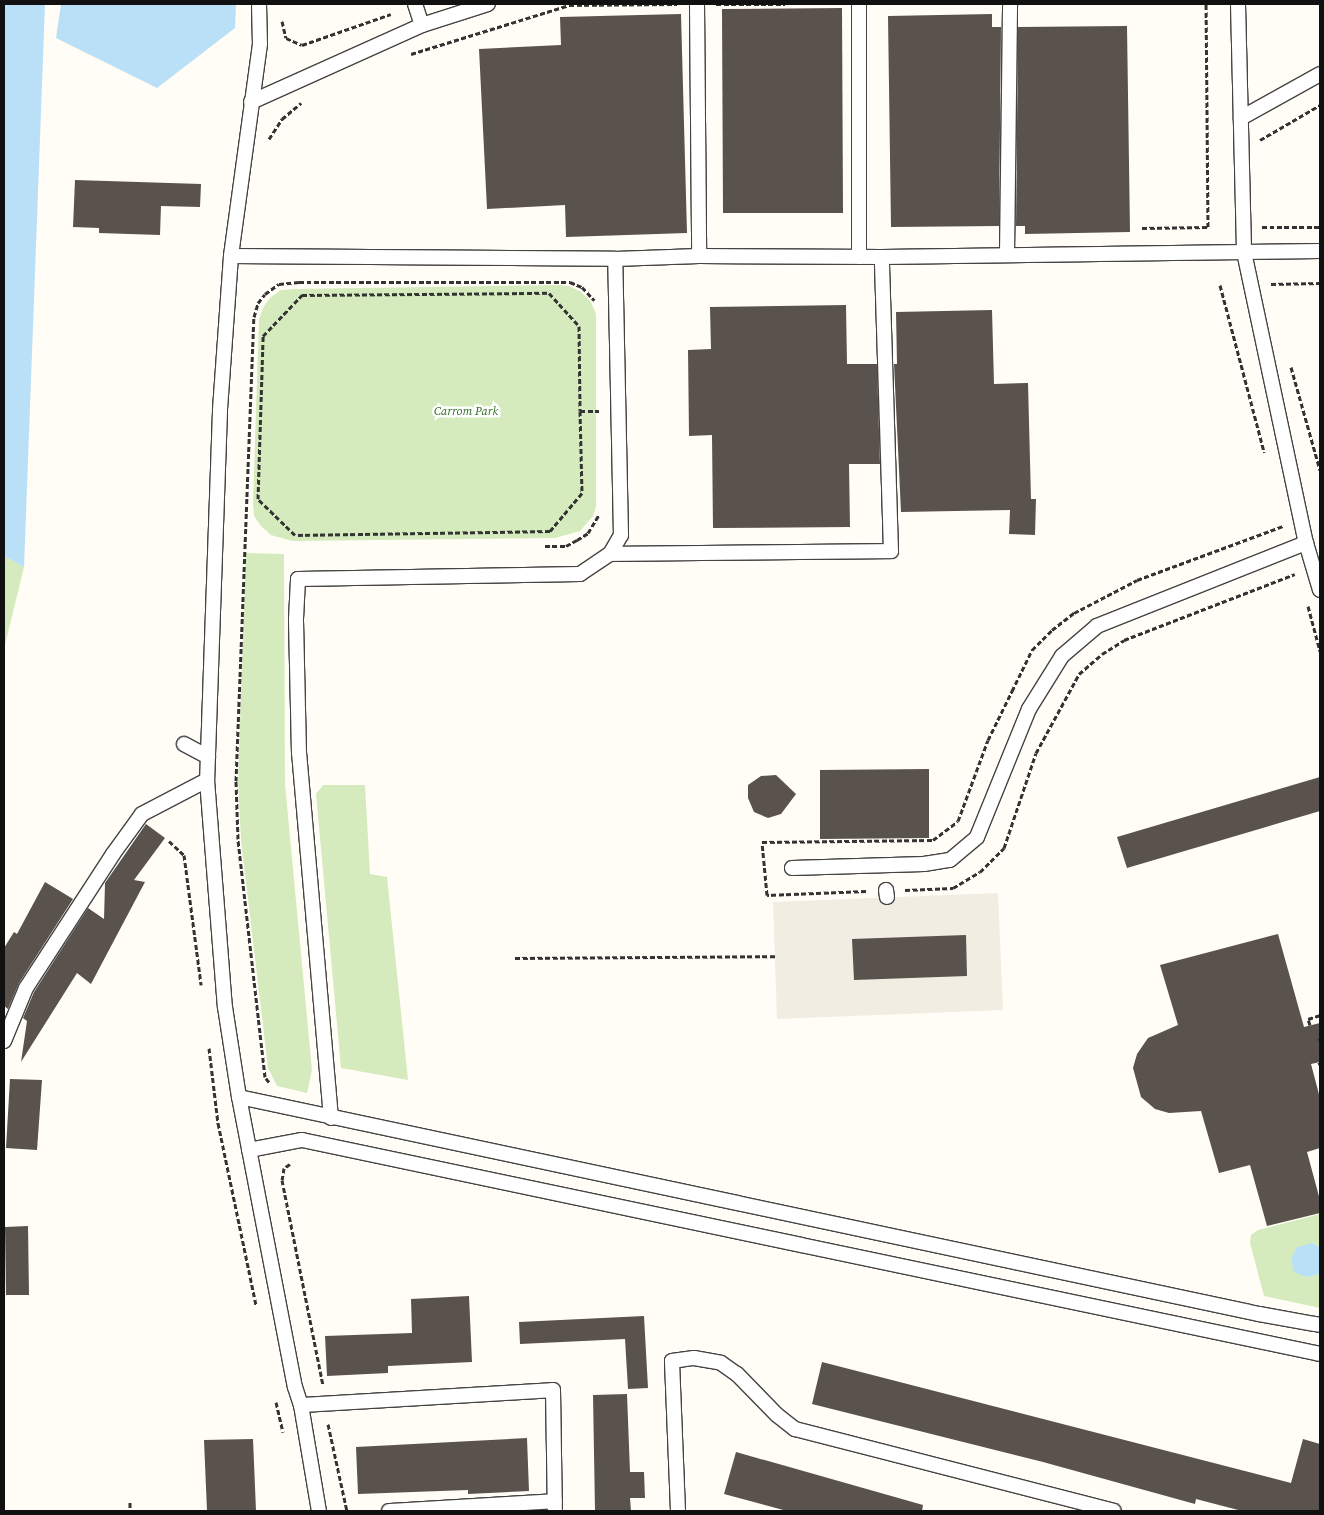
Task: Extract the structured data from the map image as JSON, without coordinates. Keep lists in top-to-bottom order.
{
  "parks": ["Carrom Park"]
}
